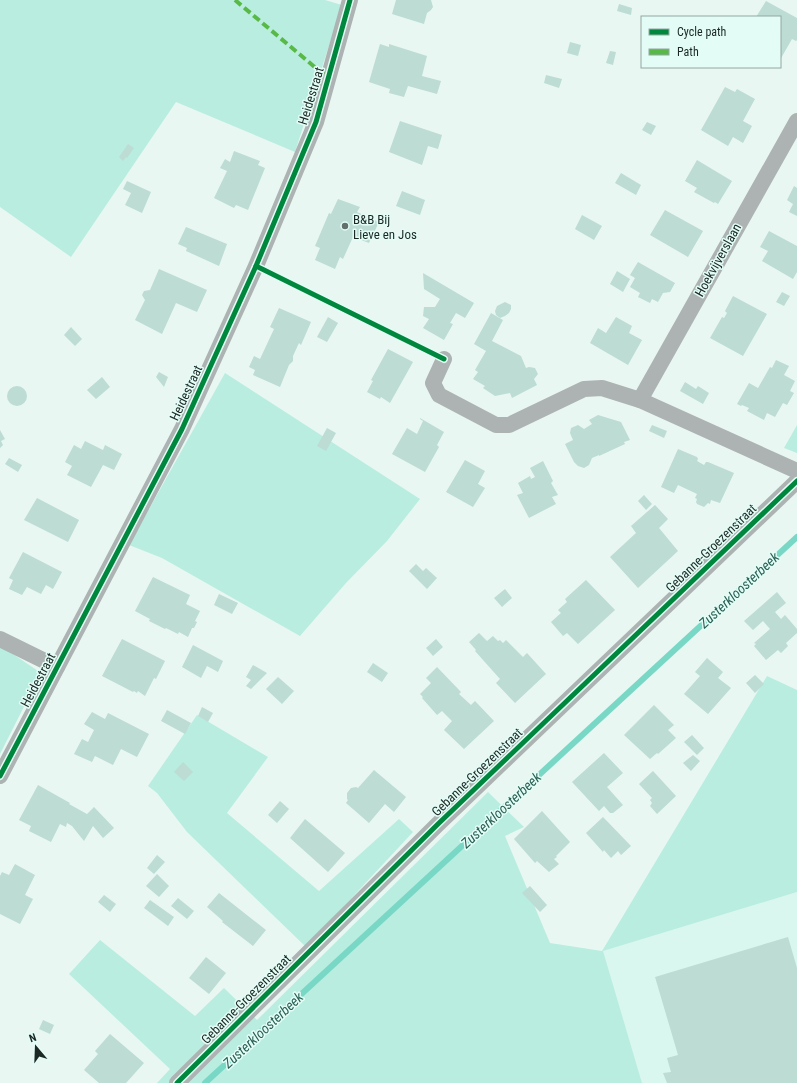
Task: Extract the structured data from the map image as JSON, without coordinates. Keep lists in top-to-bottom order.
{
  "streets": {
    "street": ["Heidestraat", "Hoekvijverslaan", "Gebanne-Groezenstraat"]
  },
  "water": ["Zusterkloosterbeek"],
  "places": ["B&B Bij Lieve en Jos"],
  "legend": ["Cycle path", "Path"],
  "north": "top"
}
